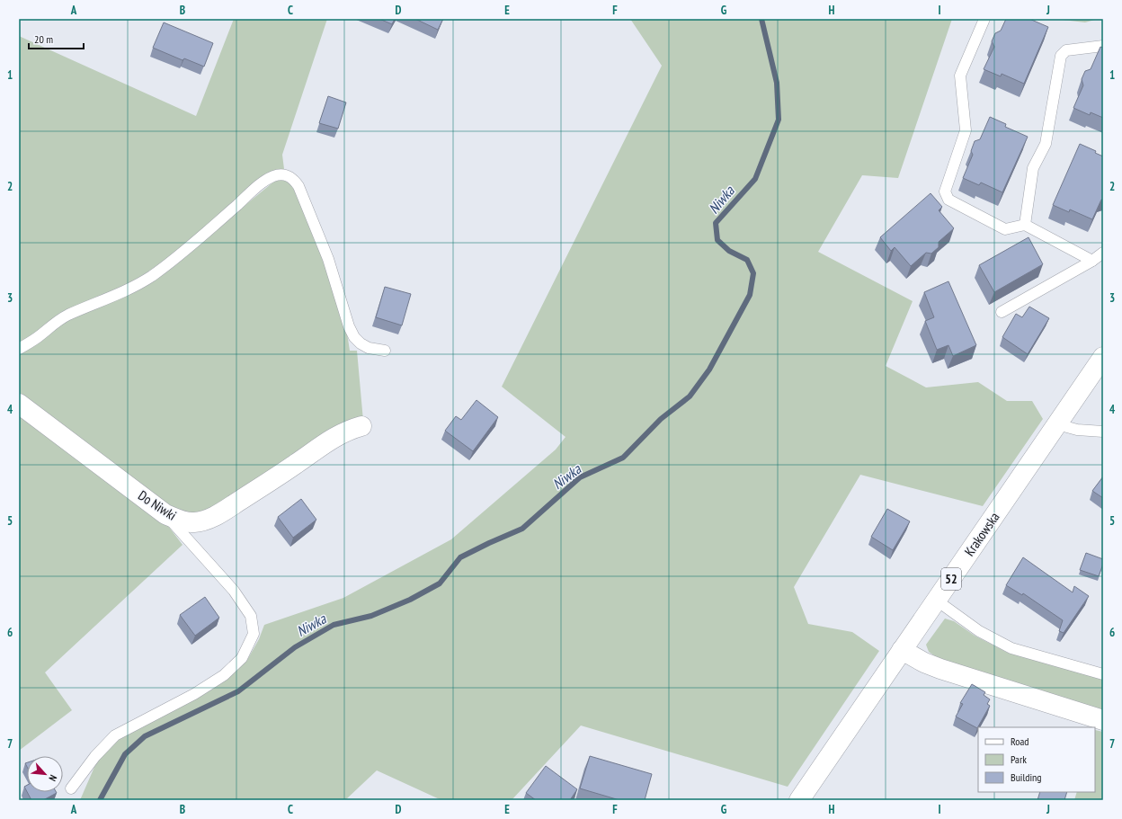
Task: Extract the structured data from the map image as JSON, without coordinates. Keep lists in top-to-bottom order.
{
  "streets": {
    "street": ["Do Niwki", "Krakowska", "52"]
  },
  "water": ["Niwka"],
  "legend": ["Road", "Park", "Building"],
  "scale_bar": "20 m",
  "north": "bottom right",
  "grid": {
    "columns": [
      "A",
      "B",
      "C",
      "D",
      "E",
      "F",
      "G",
      "H",
      "I",
      "J"
    ],
    "rows": [
      "1",
      "2",
      "3",
      "4",
      "5",
      "6",
      "7"
    ]
  }
}
